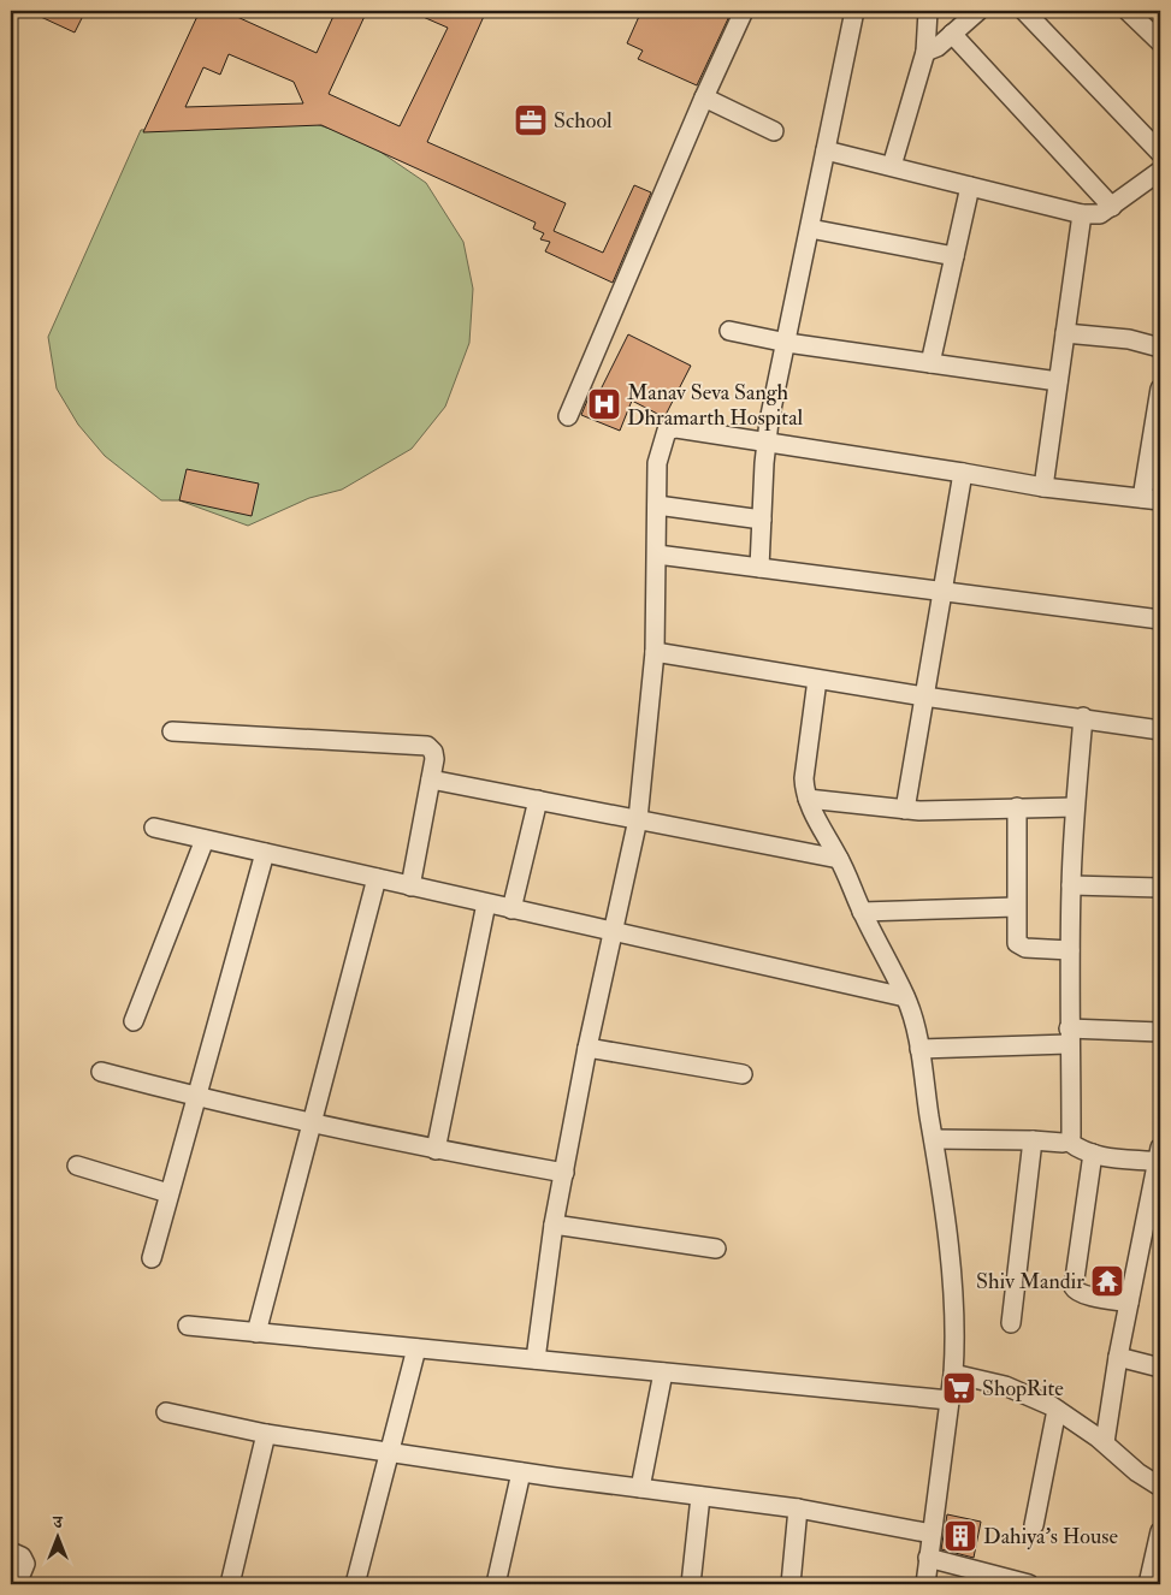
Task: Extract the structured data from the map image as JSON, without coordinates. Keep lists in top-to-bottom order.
{
  "places": {
    "office": ["School"],
    "hospital": ["Manav Seva Sangh Dhramarth Hospital"],
    "temple": ["Shiv Mandir"],
    "supermarket": ["ShopRite"],
    "building": ["Dahiya's House"]
  },
  "north": "top"
}
